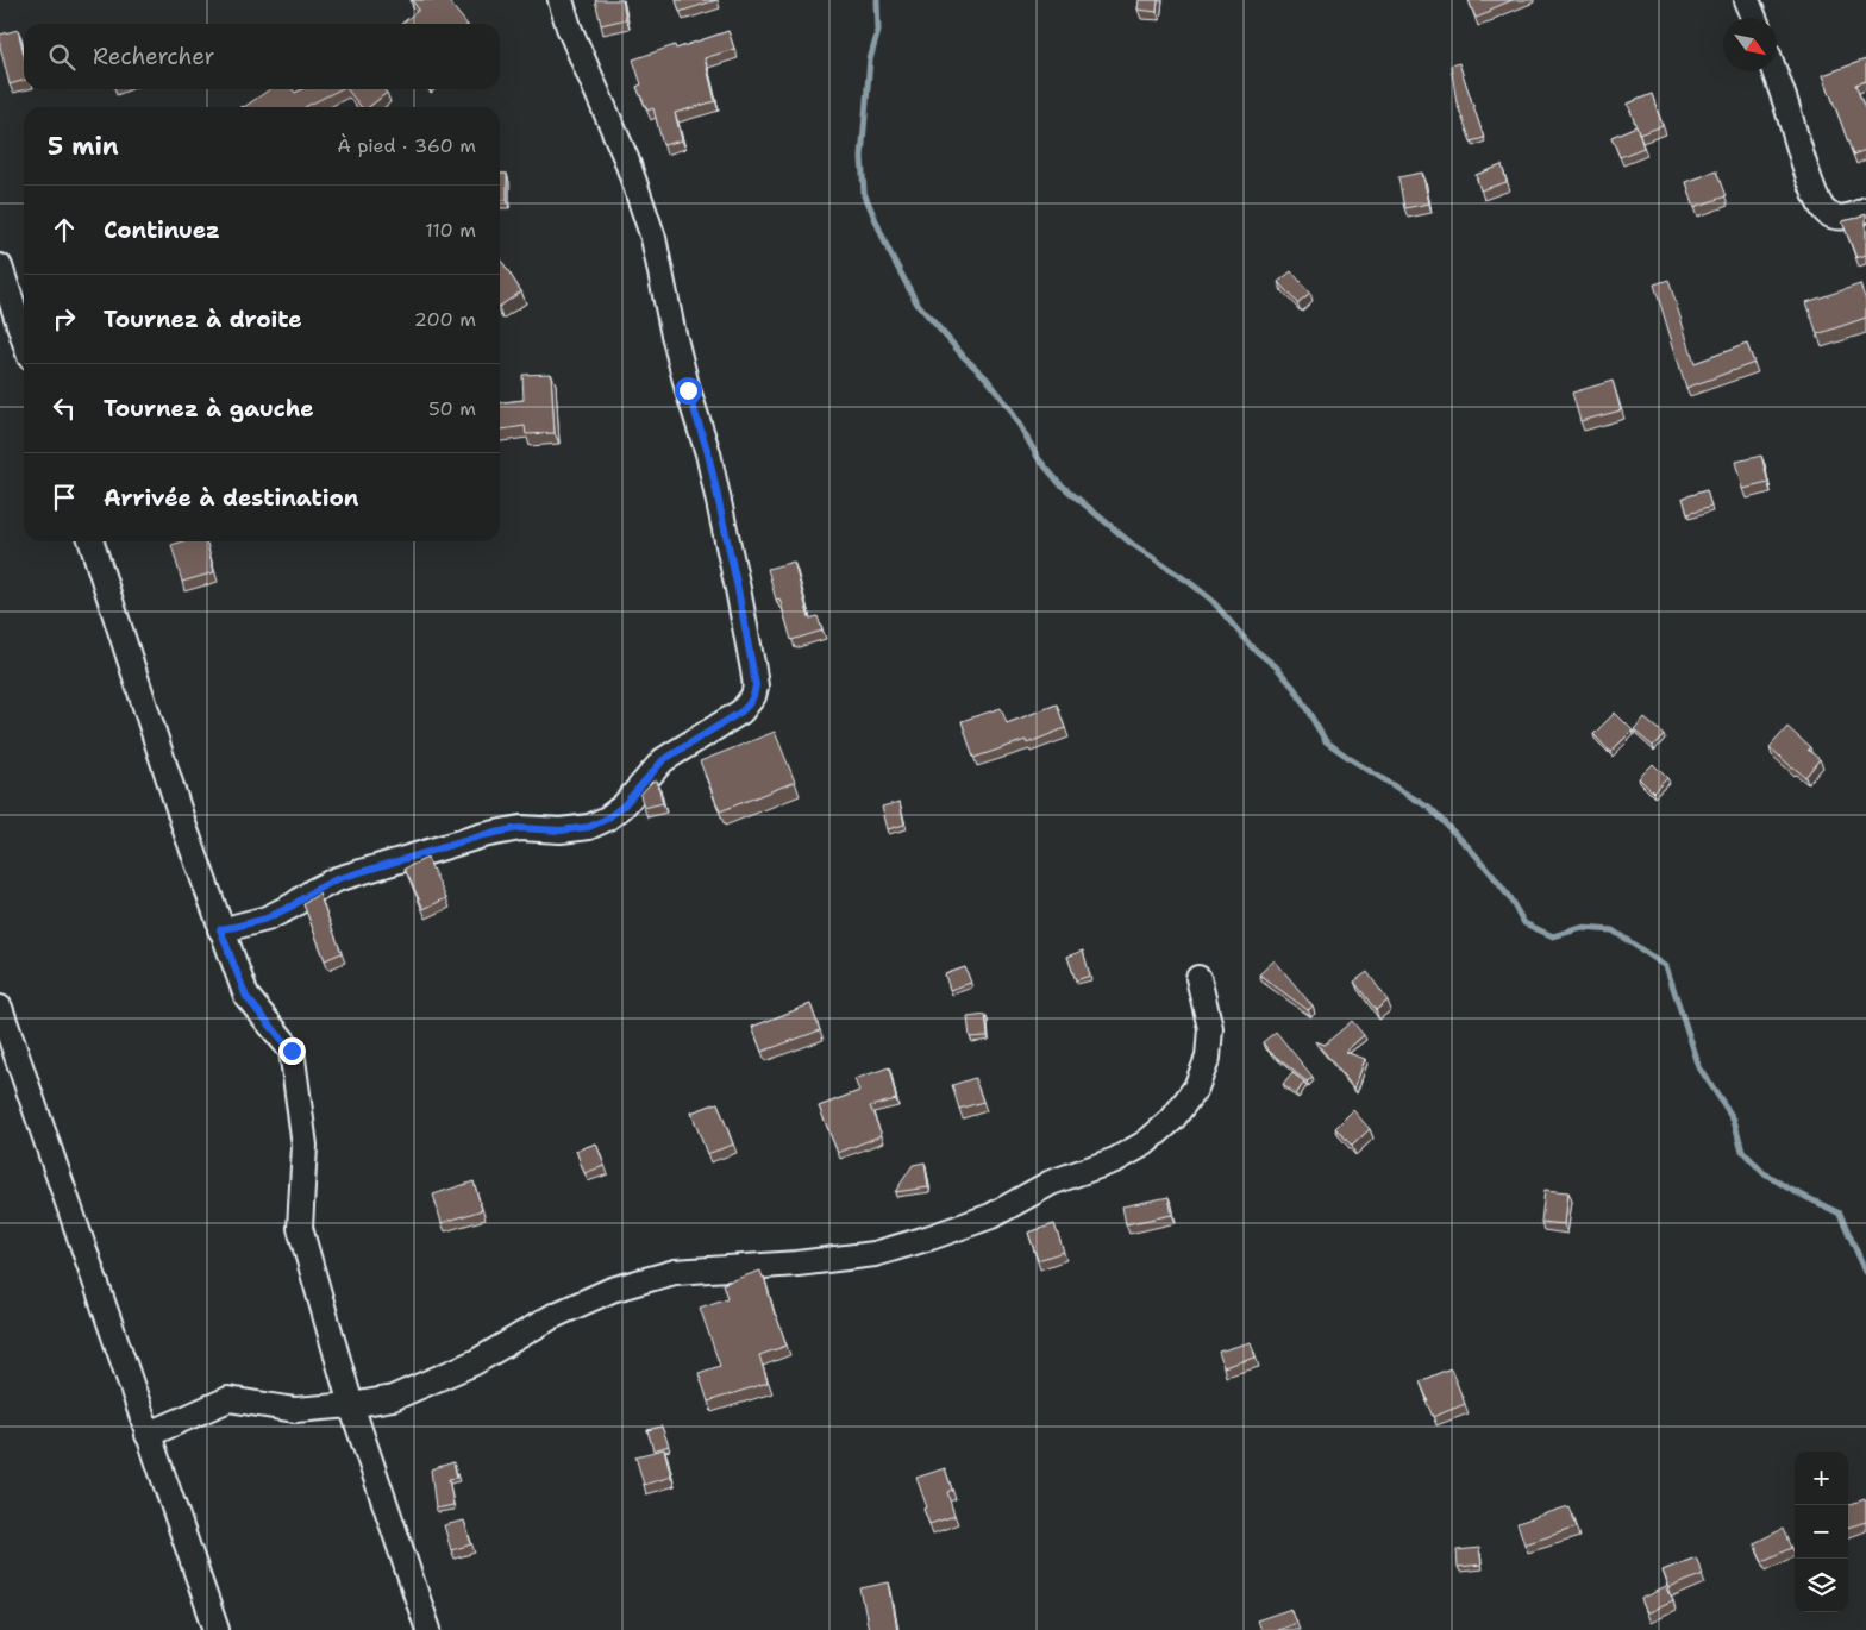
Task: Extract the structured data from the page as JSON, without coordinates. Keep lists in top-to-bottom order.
{
  "north": "bottom right",
  "page": {
    "search": "Rechercher",
    "heading": ["5 min", "À pied · 360 m"],
    "list": [
      ["Continuez", "110 m"],
      ["Tournez à droite", "200 m"],
      ["Tournez à gauche", "50 m"],
      "Arrivée à destination"
    ],
    "map_buttons": ["+", "−"]
  }
}
